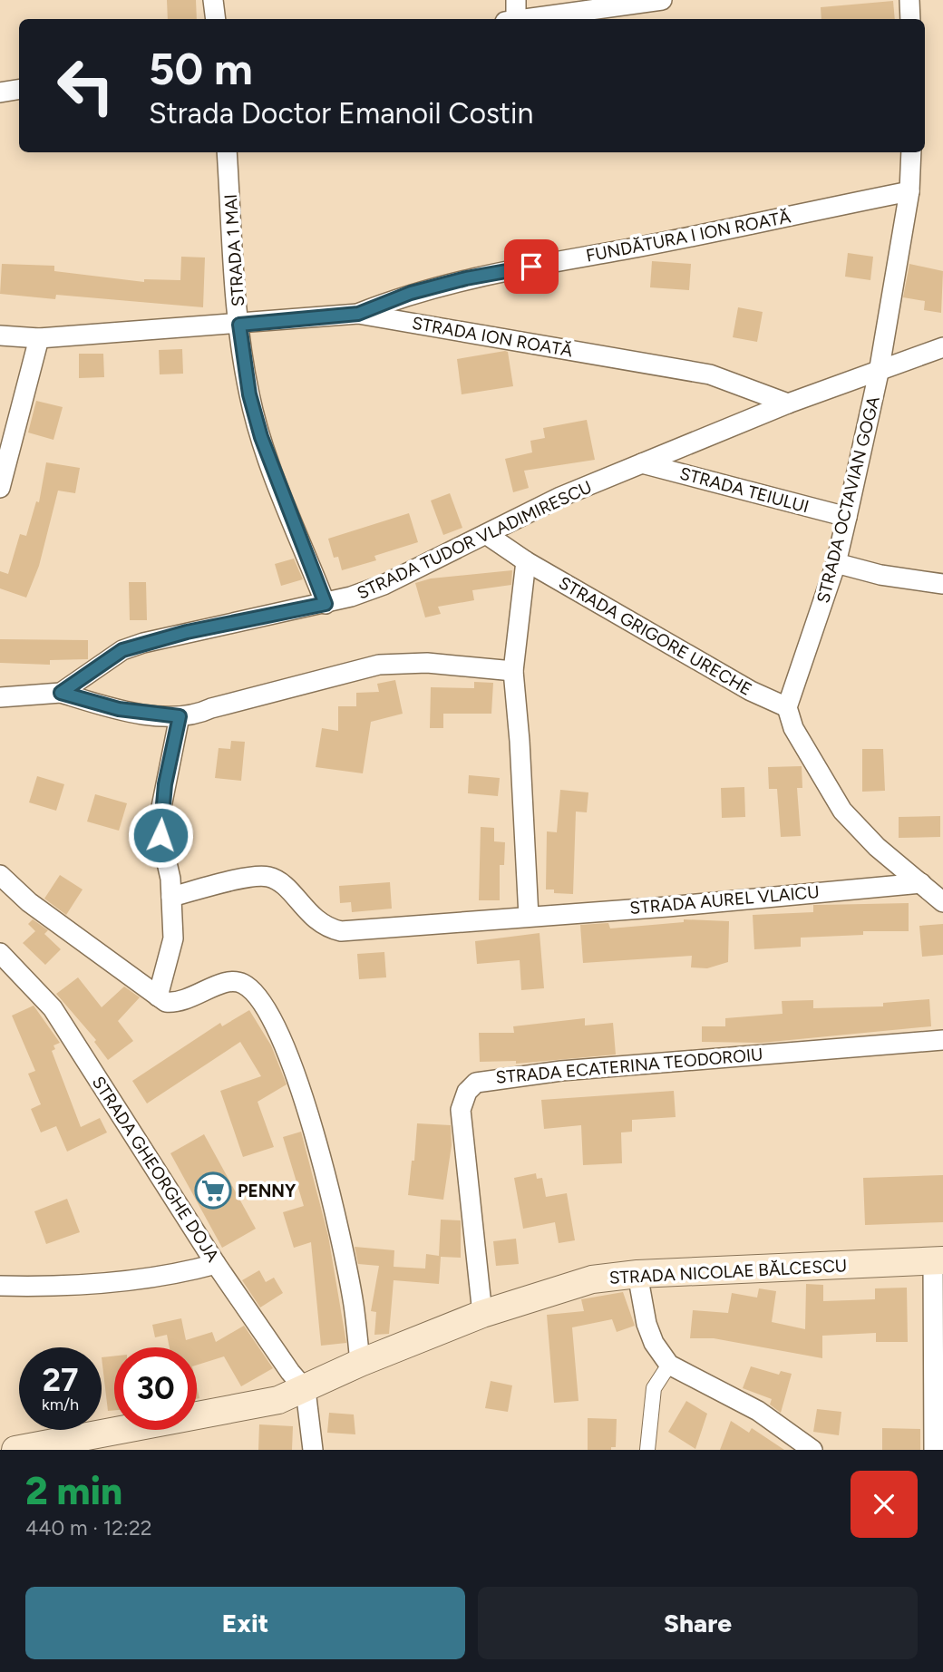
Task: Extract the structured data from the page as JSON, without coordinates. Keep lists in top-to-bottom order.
{
  "streets": {
    "main road": ["STRADA NICOLAE BĂLCESCU"],
    "street": [
      "FUNDĂTURA I ION ROATĂ",
      "STRADA 1 MAI",
      "STRADA ION ROATĂ",
      "STRADA TEIULUI",
      "STRADA OCTAVIAN GOGA",
      "STRADA TUDOR VLADIMIRESCU",
      "STRADA GRIGORE URECHE",
      "STRADA AUREL VLAICU",
      "STRADA ECATERINA TEODOROIU",
      "STRADA GHEORGHE DOJA"
    ]
  },
  "crossings": [
    ["FUNDĂTURA I ION ROATĂ", "STRADA ION ROATĂ"],
    ["FUNDĂTURA I ION ROATĂ", "STRADA OCTAVIAN GOGA"],
    ["STRADA 1 MAI", "STRADA ION ROATĂ"],
    ["STRADA 1 MAI", "STRADA TUDOR VLADIMIRESCU"],
    ["STRADA ION ROATĂ", "STRADA TUDOR VLADIMIRESCU"],
    ["STRADA TEIULUI", "STRADA OCTAVIAN GOGA"],
    ["STRADA TEIULUI", "STRADA TUDOR VLADIMIRESCU"],
    ["STRADA OCTAVIAN GOGA", "STRADA TUDOR VLADIMIRESCU"],
    ["STRADA OCTAVIAN GOGA", "STRADA GRIGORE URECHE"],
    ["STRADA TUDOR VLADIMIRESCU", "STRADA GRIGORE URECHE"],
    ["STRADA ECATERINA TEODOROIU", "STRADA NICOLAE BĂLCESCU"],
    ["STRADA GHEORGHE DOJA", "STRADA NICOLAE BĂLCESCU"]
  ],
  "places": {
    "supermarket": ["PENNY"]
  },
  "page": {
    "turn": ["50 m", "Strada Doctor Emanoil Costin"],
    "speed": "27 km/h",
    "limit": "30",
    "heading": ["2 min", "440 m · 12:22"],
    "buttons": ["Exit", "Share"]
  }
}
